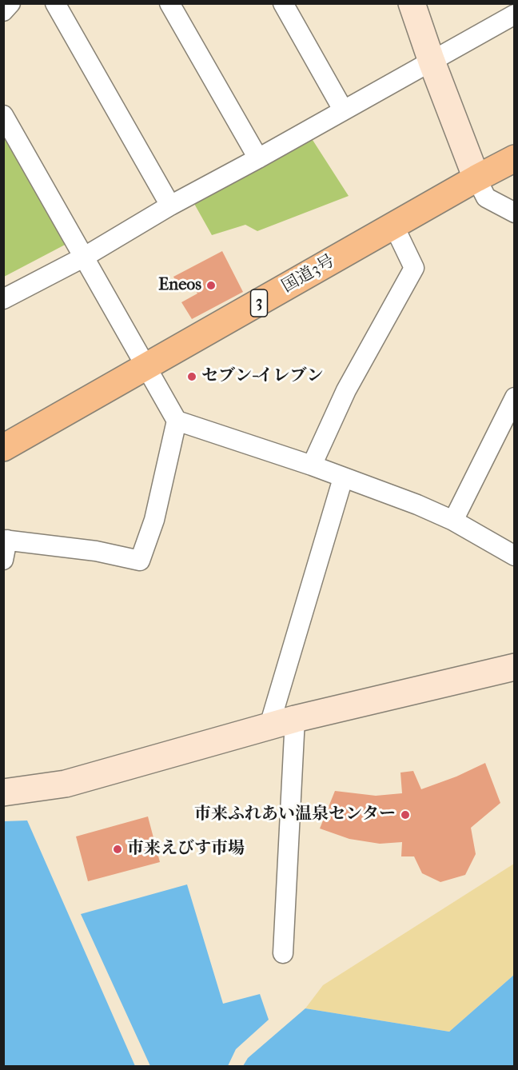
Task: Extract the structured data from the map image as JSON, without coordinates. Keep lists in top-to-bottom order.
{
  "streets": {
    "highway": ["国道3号", "3"]
  },
  "places": [
    "Eneos",
    "セブン-イレブン",
    "市来ふれあい温泉センター",
    "市来えびす市場"
  ]
}
